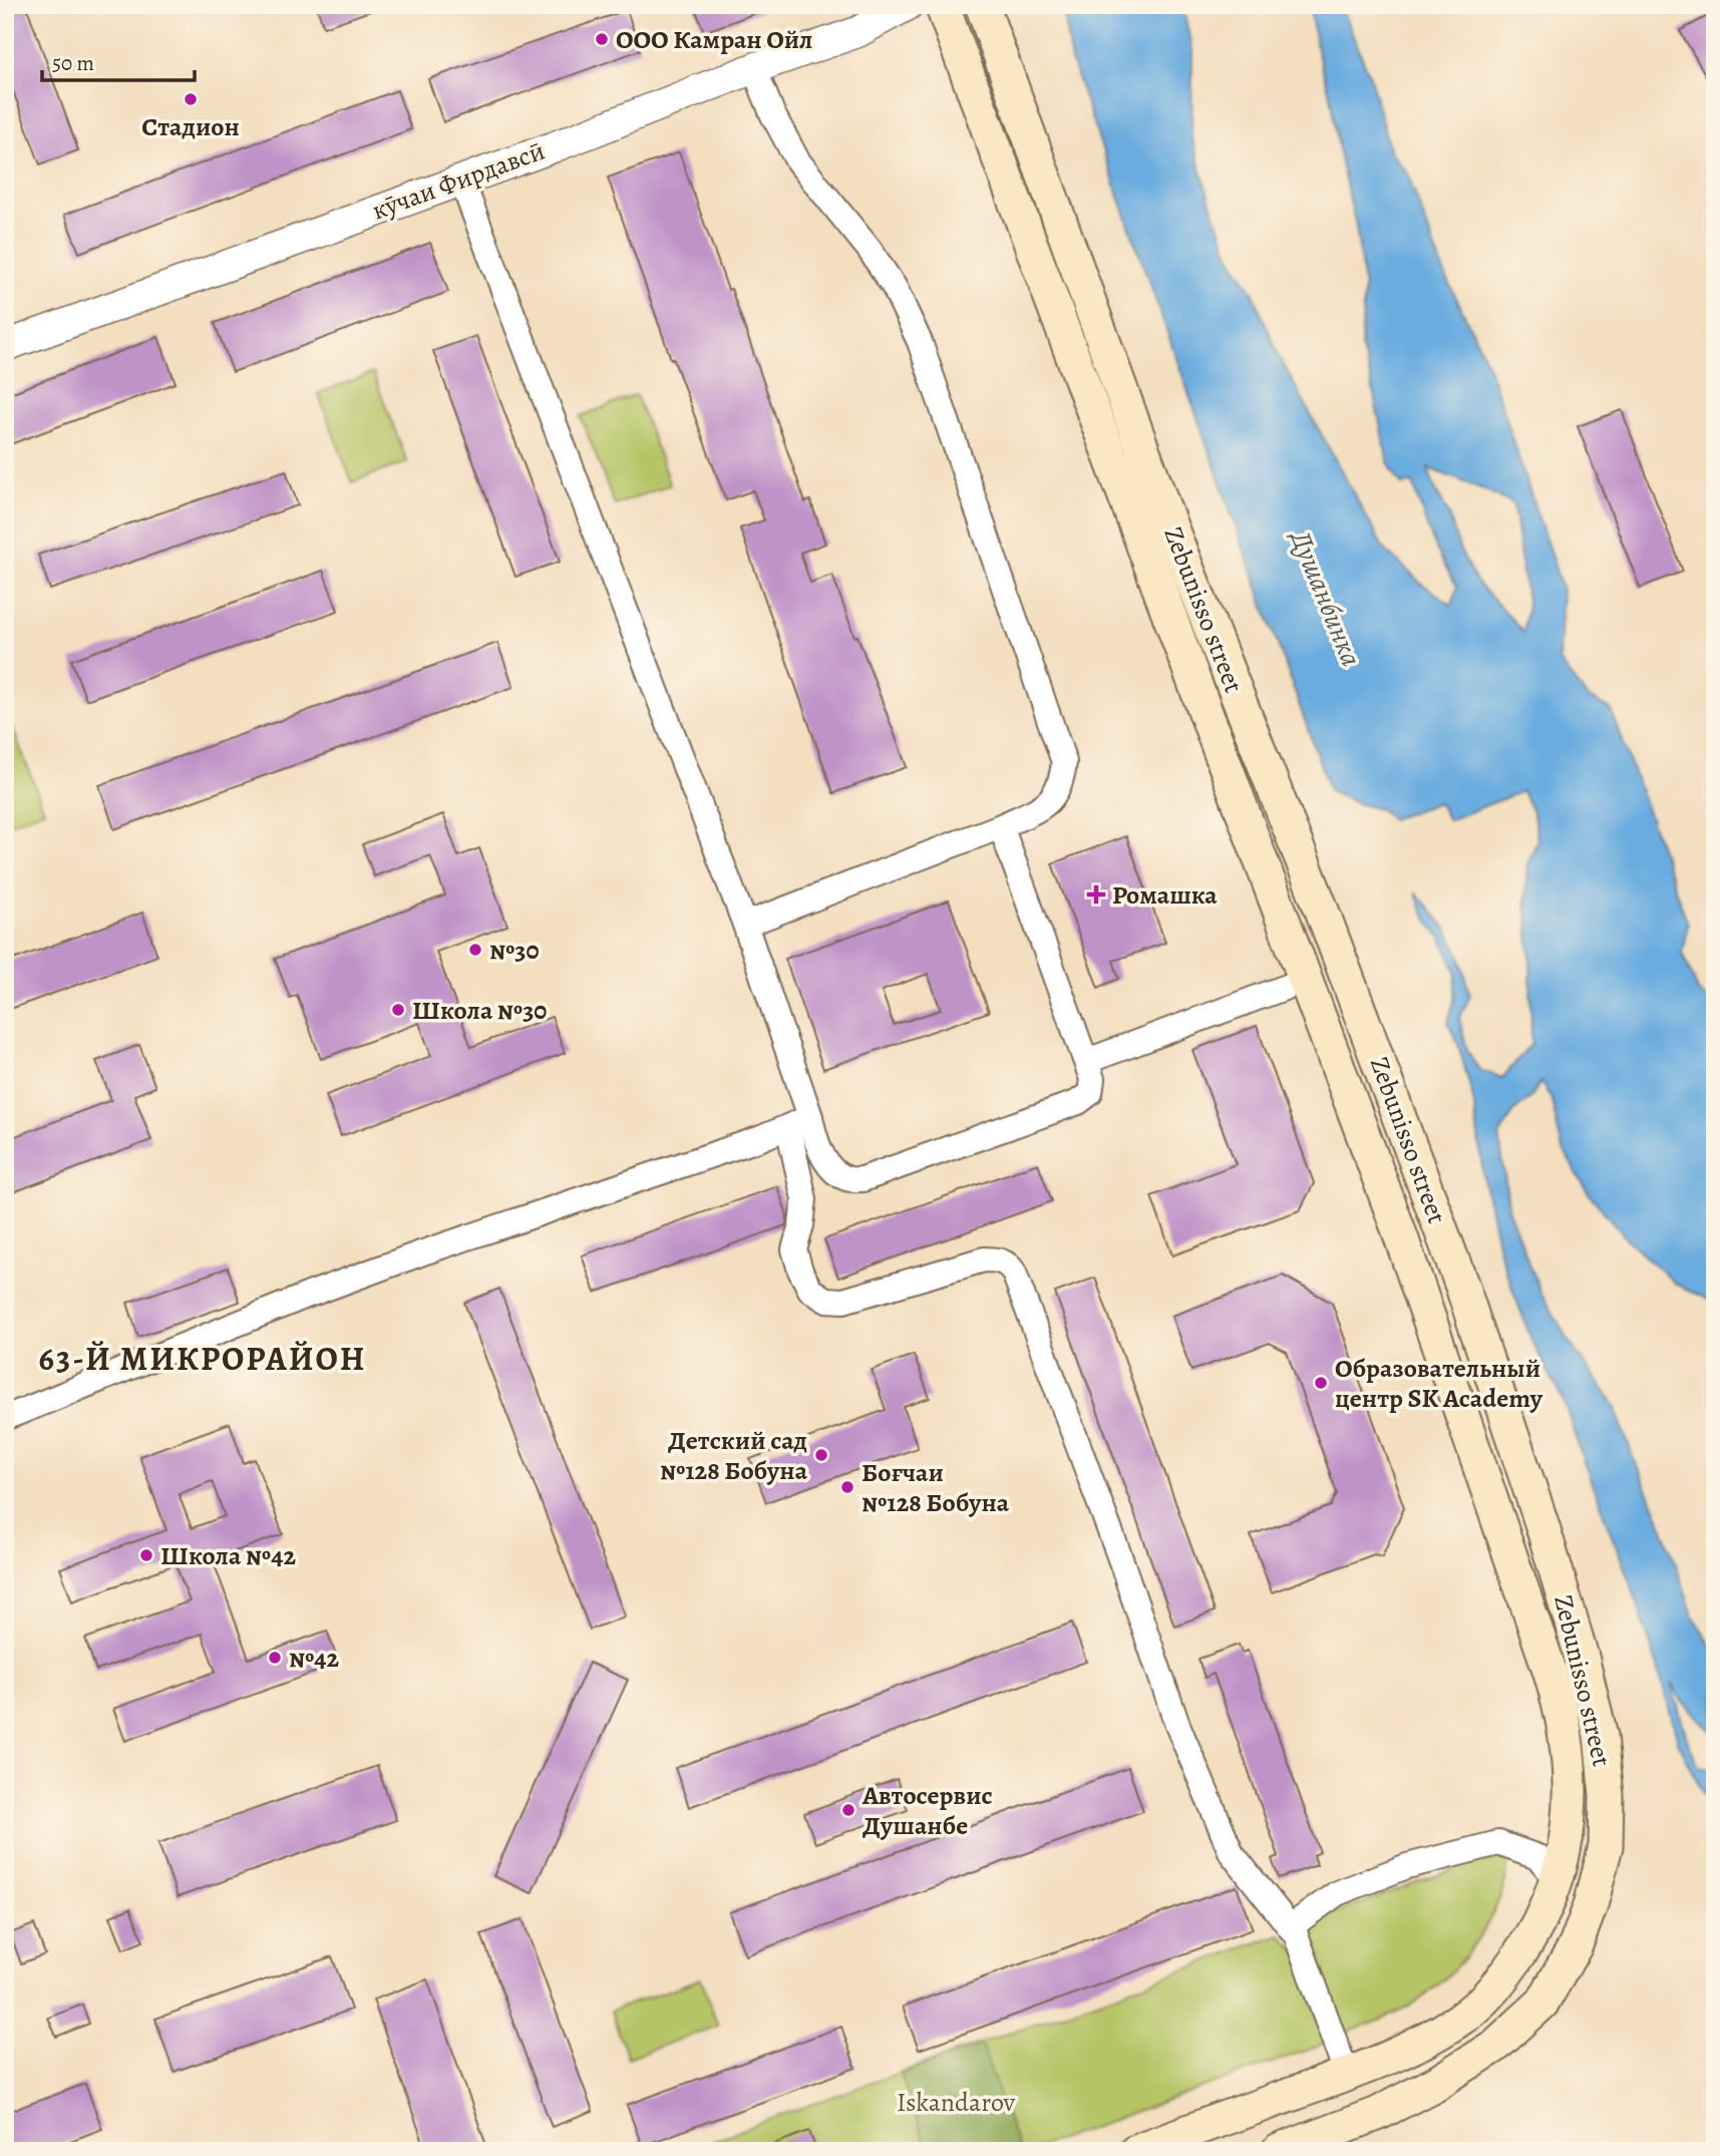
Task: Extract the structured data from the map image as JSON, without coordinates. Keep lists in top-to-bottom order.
{
  "streets": {
    "main road": ["Zebunisso street"],
    "street": ["кӯчаи Фирдавсӣ"]
  },
  "districts": ["63-Й МИКРОРАЙОН"],
  "water": ["Душанбинка"],
  "parks": ["Iskandarov"],
  "places": {
    "other": [
      "ООО Камран Ойл",
      "Стадион",
      "№30",
      "Школа №30",
      "Образовательный центр SK Academy",
      "Детский сад №128 Бобуна",
      "Боғчаи №128 Бобуна",
      "Школа №42",
      "№42",
      "Автосервис Душанбе"
    ],
    "health": ["Ромашка"]
  },
  "scale_bar": "50 m"
}
